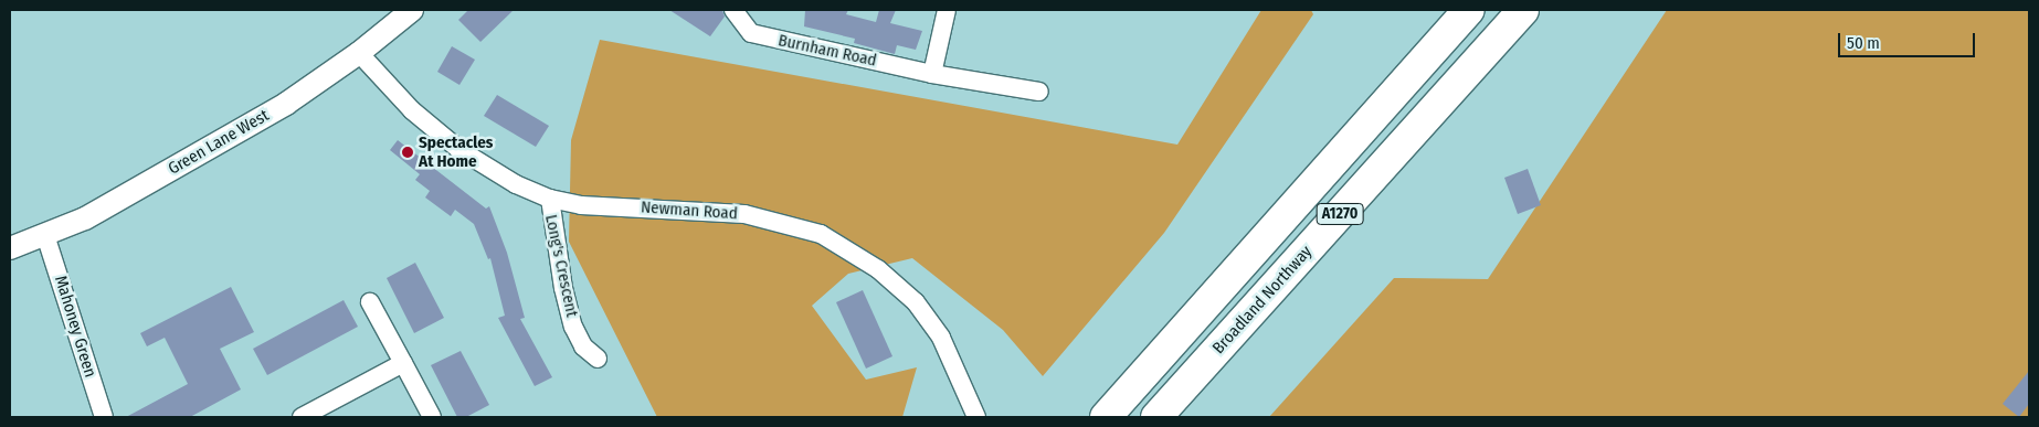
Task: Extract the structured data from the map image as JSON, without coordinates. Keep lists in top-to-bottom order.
{
  "streets": {
    "highway": ["A1270", "Broadland Northway"],
    "street": [
      "Burnham Road",
      "Green Lane West",
      "Newman Road",
      "Long's Crescent",
      "Mahoney Green"
    ]
  },
  "crossings": [
    ["Green Lane West", "Newman Road"],
    ["Green Lane West", "Mahoney Green"],
    ["Newman Road", "Long's Crescent"]
  ],
  "places": ["Spectacles At Home"],
  "scale_bar": "50 m"
}
